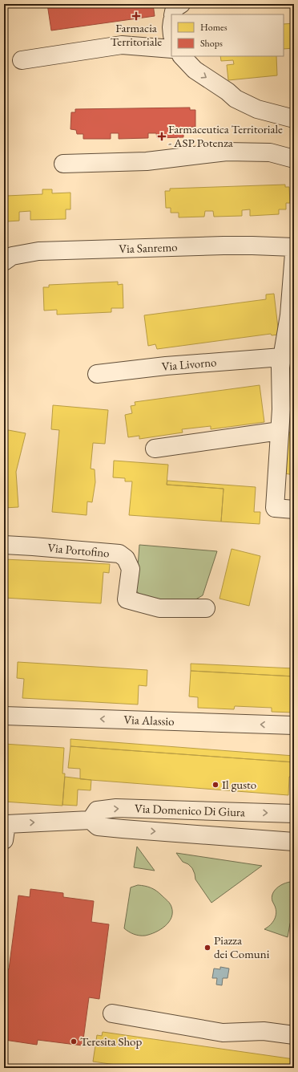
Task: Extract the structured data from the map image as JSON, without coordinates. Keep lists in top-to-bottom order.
{
  "streets": {
    "street": [
      "Via Sanremo",
      "Via Livorno",
      "Via Portofino",
      "Via Alassio",
      "Via Domenico Di Giura"
    ]
  },
  "one_way": ["Via Alassio", "Via Domenico Di Giura"],
  "places": {
    "health": ["Farmacia Territoriale", "Farmaceutica Territoriale - ASP Potenza"],
    "other": ["Il gusto", "Piazza dei Comuni", "Teresita Shop"]
  },
  "legend": ["Homes", "Shops"]
}
